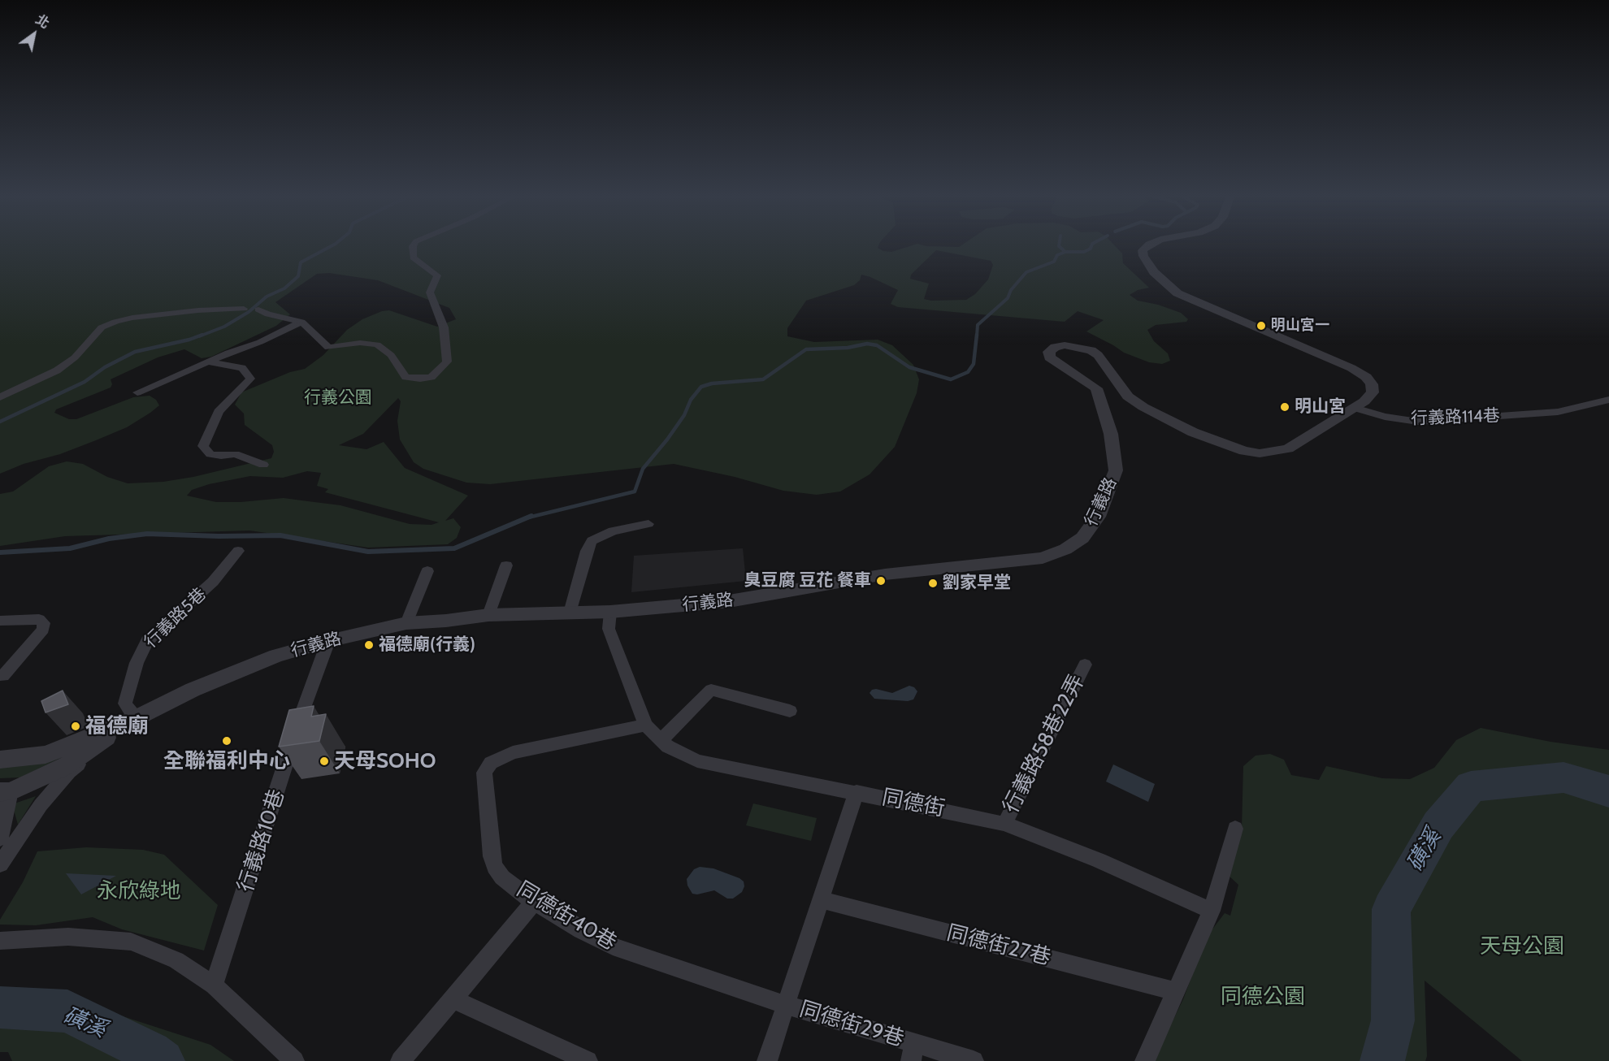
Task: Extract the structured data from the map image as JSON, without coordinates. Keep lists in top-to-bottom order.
{
  "streets": {
    "street": [
      "行義路114巷",
      "行義路",
      "行義路5巷",
      "行義路58巷22弄",
      "同德街",
      "行義路10巷",
      "同德街40巷",
      "同德街27巷",
      "同德街29巷"
    ]
  },
  "crossings": [
    ["行義路114巷", "行義路"],
    ["行義路", "行義路5巷"],
    ["行義路", "同德街"],
    ["行義路", "行義路10巷"],
    ["行義路58巷22弄", "同德街"],
    ["同德街", "同德街40巷"],
    ["同德街40巷", "同德街29巷"]
  ],
  "water": ["磺溪"],
  "parks": [
    "行義公園",
    "永欣綠地",
    "天母公園",
    "同德公園"
  ],
  "places": [
    "明山宮一",
    "明山宮",
    "臭豆腐 豆花 餐車",
    "劉家早堂",
    "福德廟(行義)",
    "福德廟",
    "全聯福利中心",
    "天母SOHO"
  ],
  "north": "top right"
}
